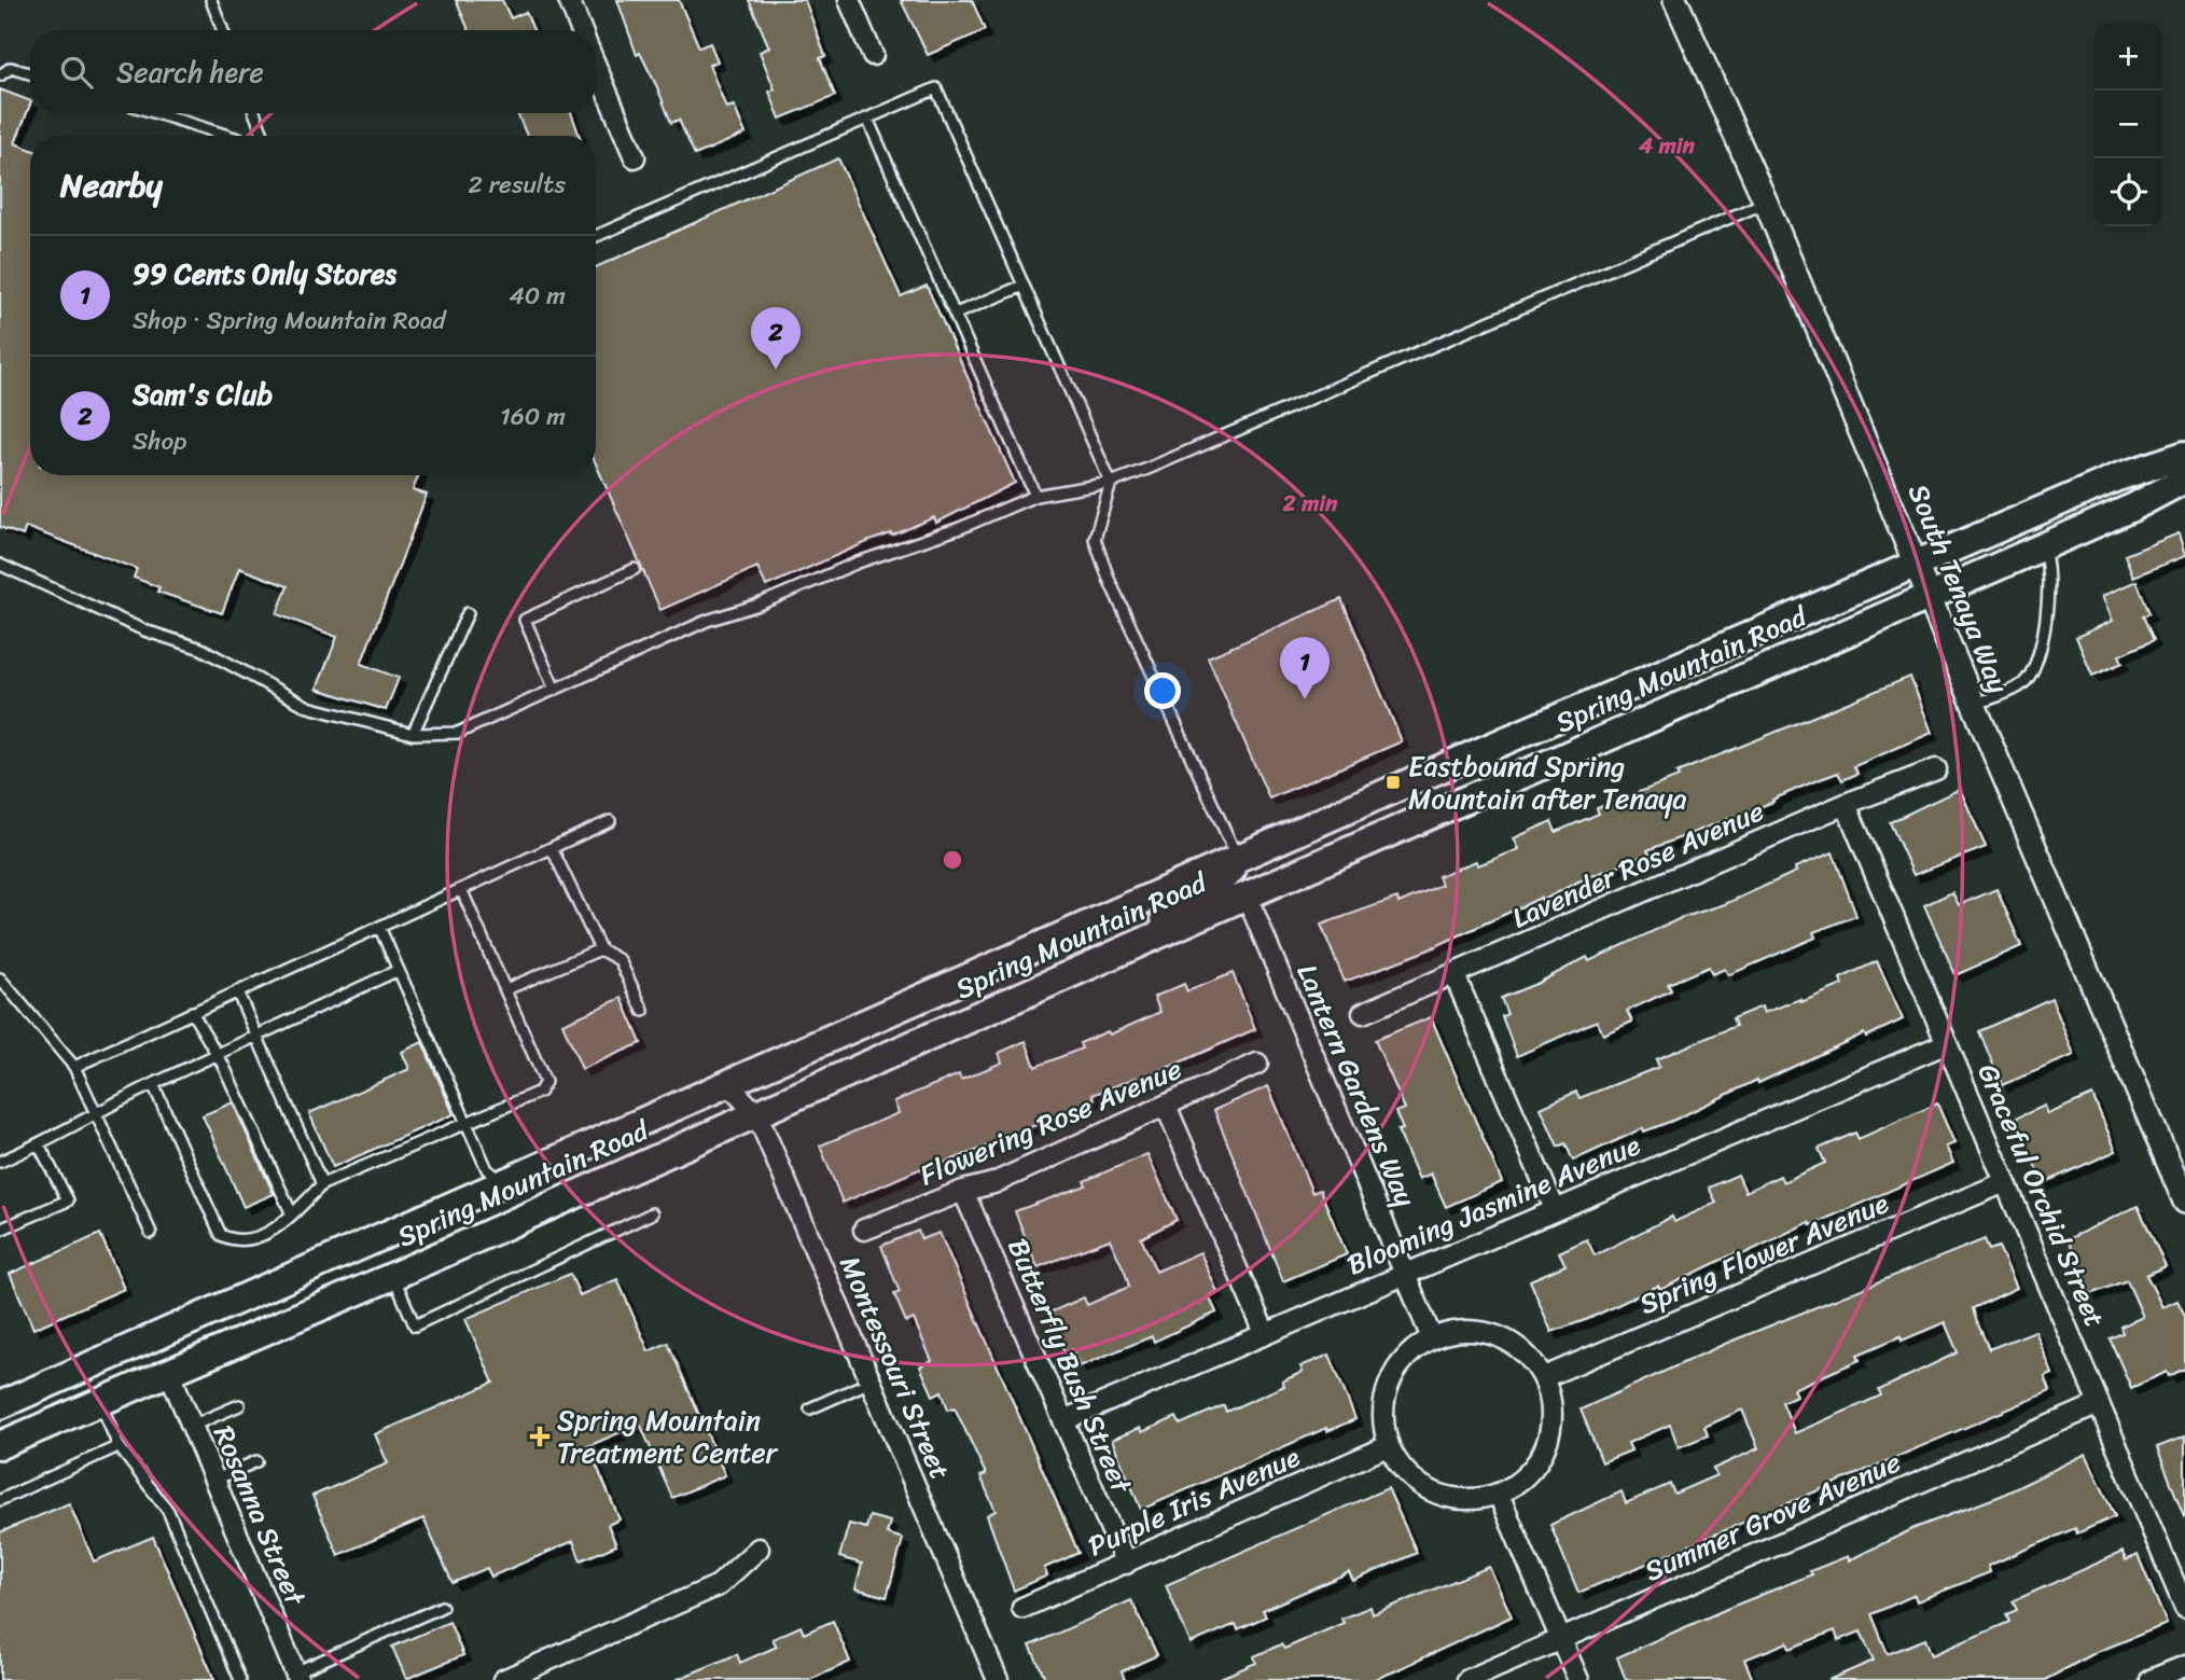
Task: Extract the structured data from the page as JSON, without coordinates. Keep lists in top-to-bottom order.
{
  "streets": {
    "main road": ["Spring Mountain Road"],
    "street": [
      "South Tenaya Way",
      "Lavender Rose Avenue",
      "Lantern Gardens Way",
      "Flowering Rose Avenue",
      "Graceful Orchid Street",
      "Blooming Jasmine Avenue",
      "Spring Flower Avenue",
      "Butterfly Bush Street",
      "Montessouri Street",
      "Purple Iris Avenue",
      "Rosanna Street",
      "Summer Grove Avenue"
    ]
  },
  "crossings": [
    ["South Tenaya Way", "Spring Mountain Road"],
    ["Spring Mountain Road", "Lantern Gardens Way"],
    ["Spring Mountain Road", "Montessouri Street"],
    ["Spring Mountain Road", "Rosanna Street"],
    ["Lavender Rose Avenue", "Graceful Orchid Street"],
    ["Lantern Gardens Way", "Blooming Jasmine Avenue"],
    ["Lantern Gardens Way", "Spring Flower Avenue"],
    ["Lantern Gardens Way", "Purple Iris Avenue"],
    ["Flowering Rose Avenue", "Butterfly Bush Street"],
    ["Graceful Orchid Street", "Blooming Jasmine Avenue"],
    ["Graceful Orchid Street", "Spring Flower Avenue"],
    ["Graceful Orchid Street", "Summer Grove Avenue"],
    ["Blooming Jasmine Avenue", "Butterfly Bush Street"],
    ["Spring Flower Avenue", "Purple Iris Avenue"],
    ["Butterfly Bush Street", "Purple Iris Avenue"]
  ],
  "places": {
    "transit": ["Eastbound Spring Mountain after Tenaya"],
    "health": ["Spring Mountain Treatment Center"]
  },
  "page": {
    "map_buttons": ["+", "−"],
    "search": "Search here",
    "heading": ["Nearby", "2 results"],
    "list": [
      {
        "mark": "1",
        "name": "99 Cents Only Stores",
        "note": "Shop · Spring Mountain Road",
        "value": "40 m"
      },
      {
        "mark": "2",
        "name": "Sam's Club",
        "note": "Shop",
        "value": "160 m"
      }
    ],
    "pins": ["2", "1"]
  },
  "rings": ["4 min", "2 min"]
}
